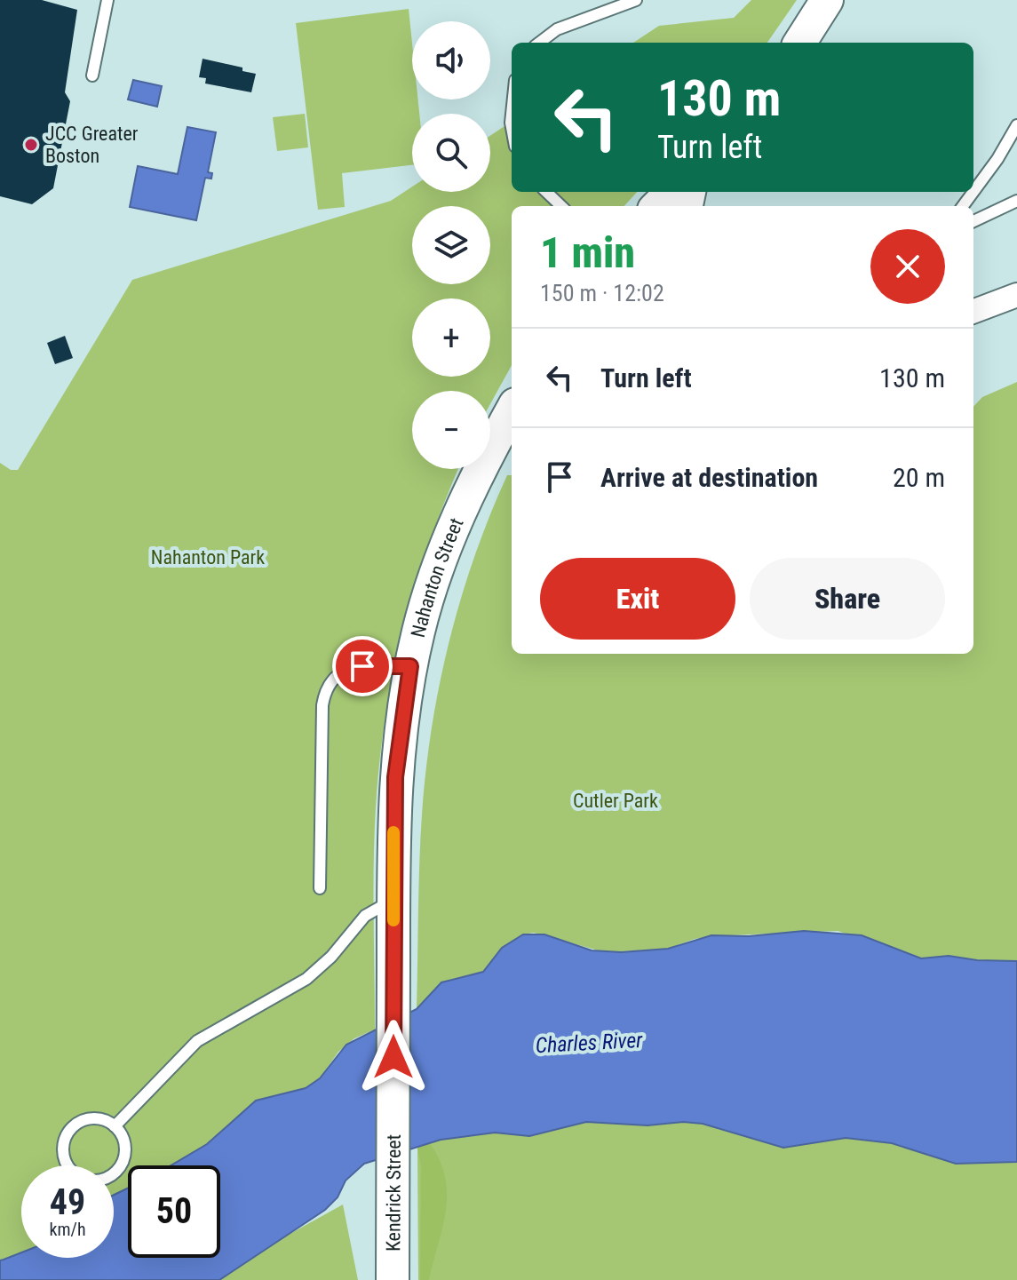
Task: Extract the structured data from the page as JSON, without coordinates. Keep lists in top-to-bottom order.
{
  "streets": {
    "main road": ["Nahanton Street", "Kendrick Street"]
  },
  "crossings": [
    ["Nahanton Street", "Kendrick Street"]
  ],
  "water": ["Charles River"],
  "parks": ["Nahanton Park", "Cutler Park"],
  "places": ["JCC Greater Boston"],
  "page": {
    "map_buttons": ["+", "−"],
    "turn": ["130 m", "Turn left"],
    "heading": ["1 min", "150 m · 12:02"],
    "list": [
      {
        "name": "Turn left",
        "value": "130 m"
      },
      {
        "name": "Arrive at destination",
        "value": "20 m"
      }
    ],
    "buttons": ["Exit", "Share"],
    "speed": "49 km/h",
    "limit": "50"
  }
}
